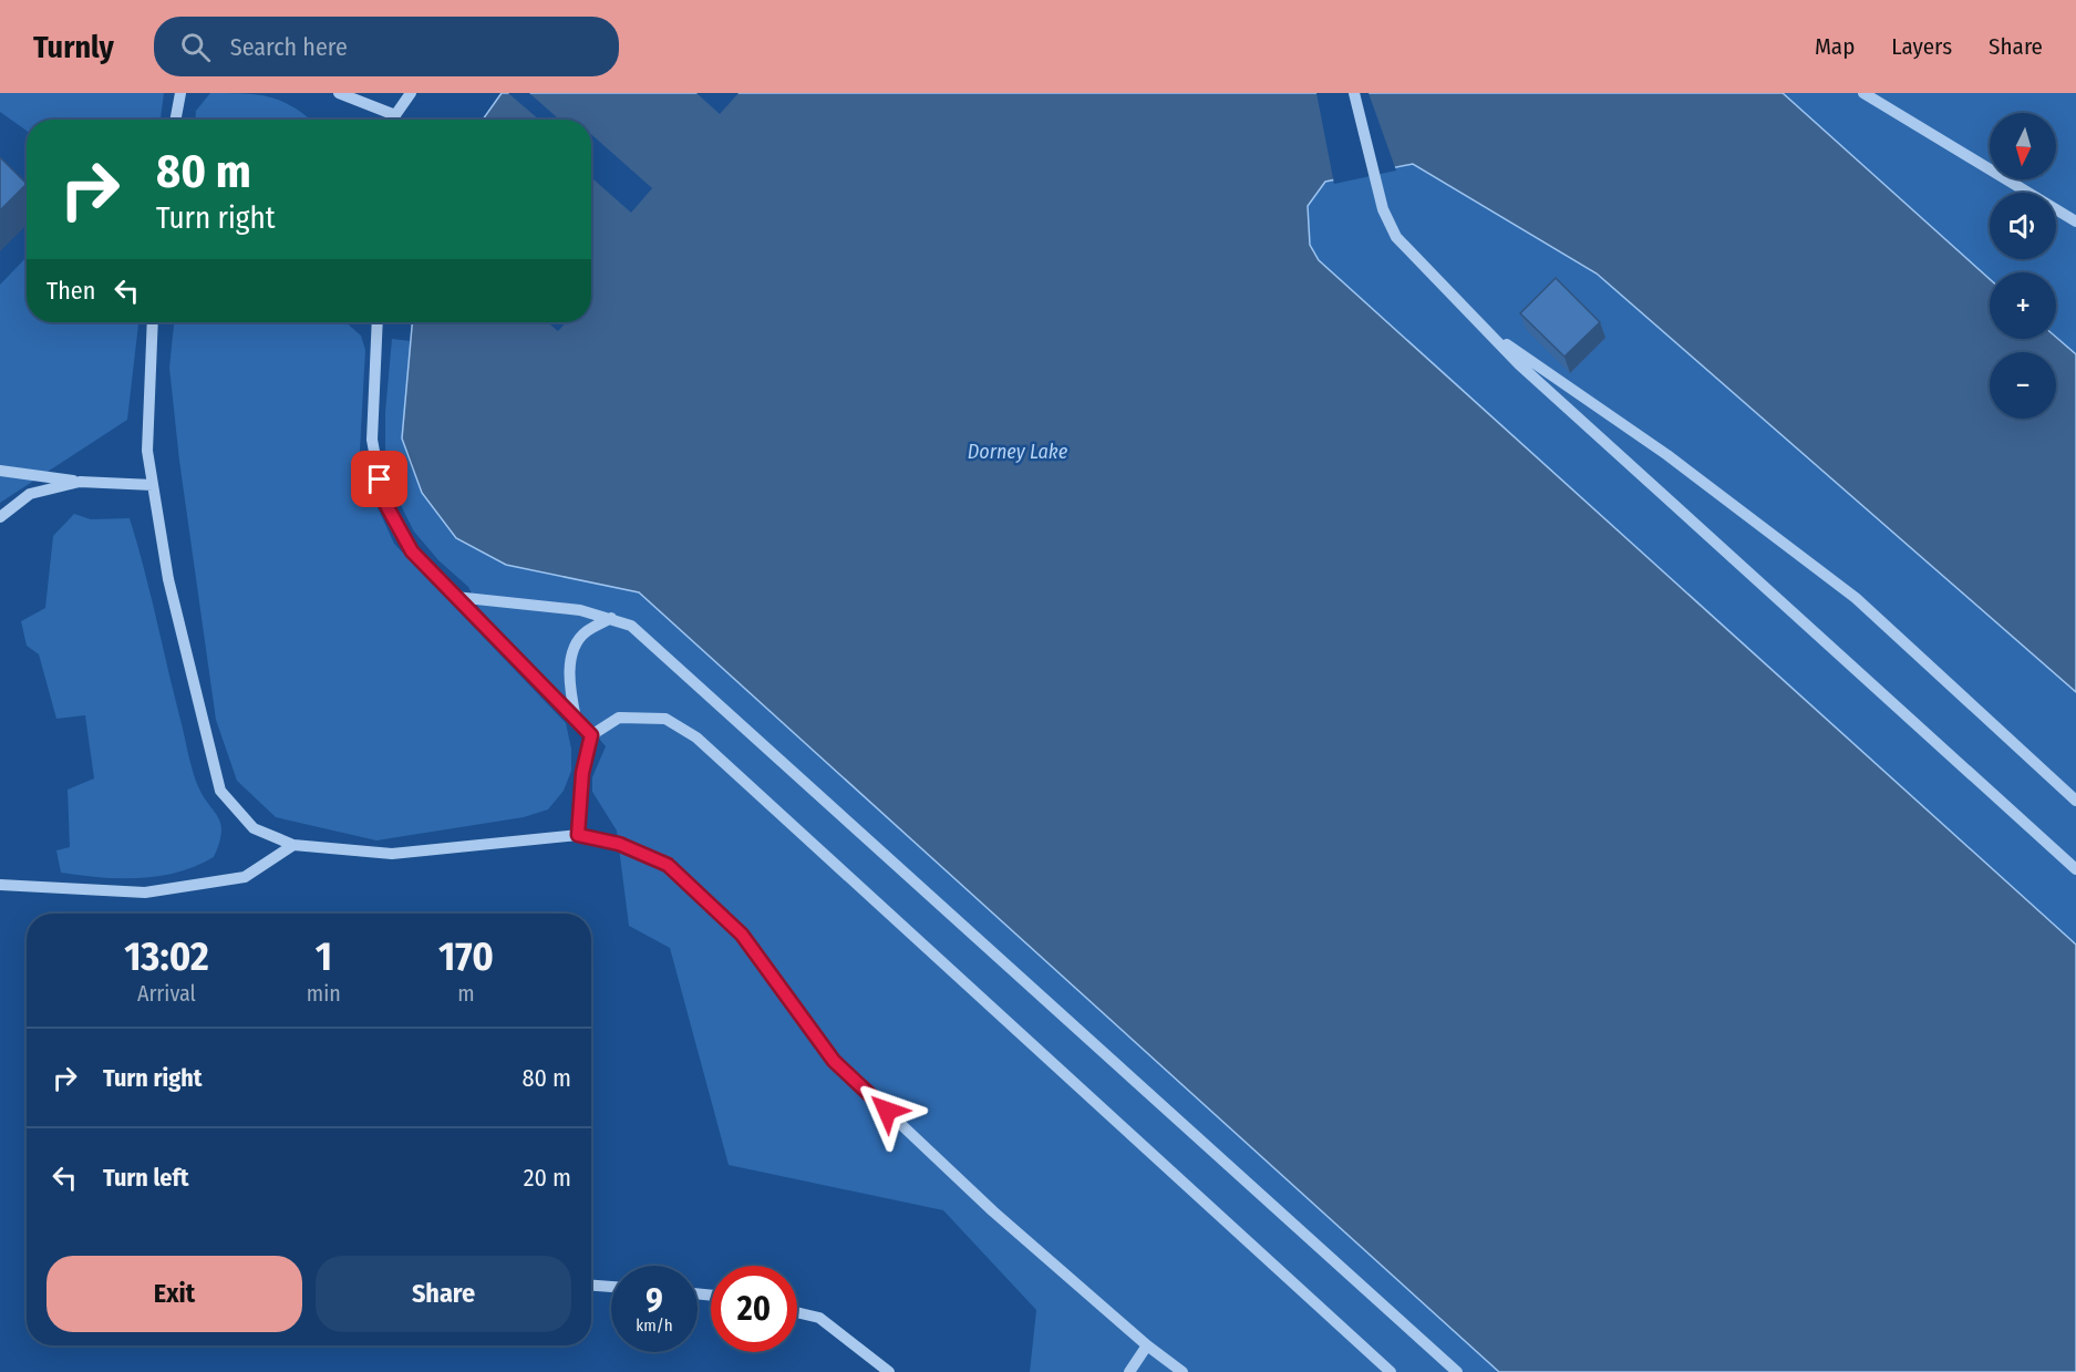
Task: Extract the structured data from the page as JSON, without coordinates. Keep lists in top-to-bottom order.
{
  "water": ["Dorney Lake"],
  "north": "bottom",
  "page": {
    "header": "Turnly",
    "search": "Search here",
    "nav": ["Map", "Layers", "Share"],
    "map_buttons": ["+", "−"],
    "turn": ["80 m", "Turn right"],
    "then": "Then",
    "eta": [
      "13:02",
      "Arrival",
      "1",
      "min",
      "170",
      "m"
    ],
    "list": [
      {
        "name": "Turn right",
        "value": "80 m"
      },
      {
        "name": "Turn left",
        "value": "20 m"
      }
    ],
    "buttons": ["Exit", "Share"],
    "speed": "9 km/h",
    "limit": "20"
  }
}
